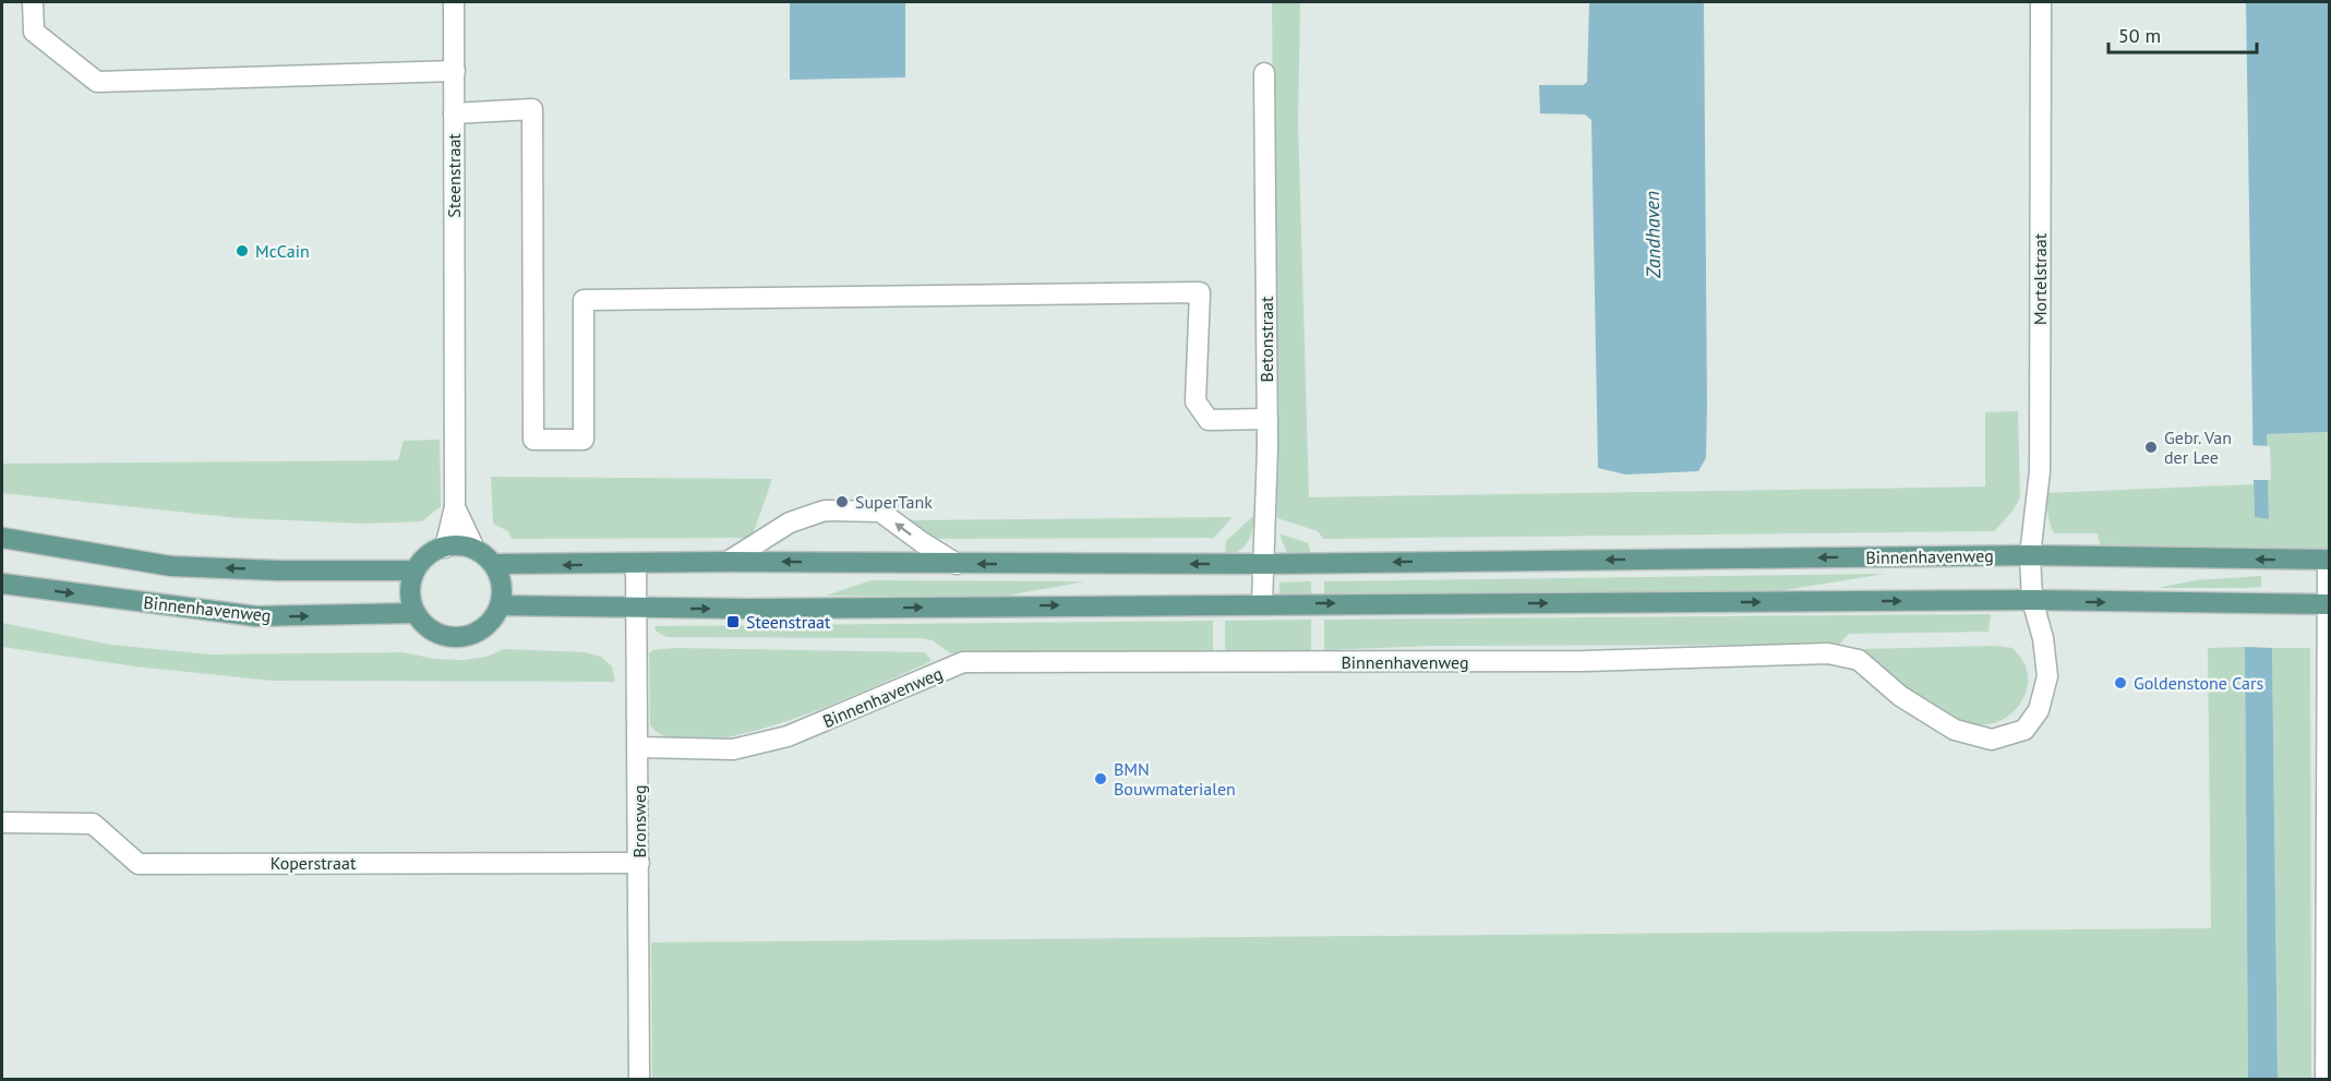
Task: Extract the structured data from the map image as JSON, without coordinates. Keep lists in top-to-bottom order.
{
  "streets": {
    "main road": ["Binnenhavenweg"],
    "street": [
      "Steenstraat",
      "Mortelstraat",
      "Betonstraat",
      "Bronsweg",
      "Koperstraat"
    ]
  },
  "crossings": [
    ["Steenstraat", "Binnenhavenweg"],
    ["Mortelstraat", "Binnenhavenweg"],
    ["Betonstraat", "Binnenhavenweg"],
    ["Binnenhavenweg", "Bronsweg"],
    ["Bronsweg", "Koperstraat"]
  ],
  "water": ["Zandhaven"],
  "places": {
    "other": [
      "McCain",
      "Gebr. Van der Lee",
      "SuperTank",
      "Goldenstone Cars",
      "BMN Bouwmaterialen"
    ],
    "transit": ["Steenstraat"]
  },
  "scale_bar": "50 m"
}
